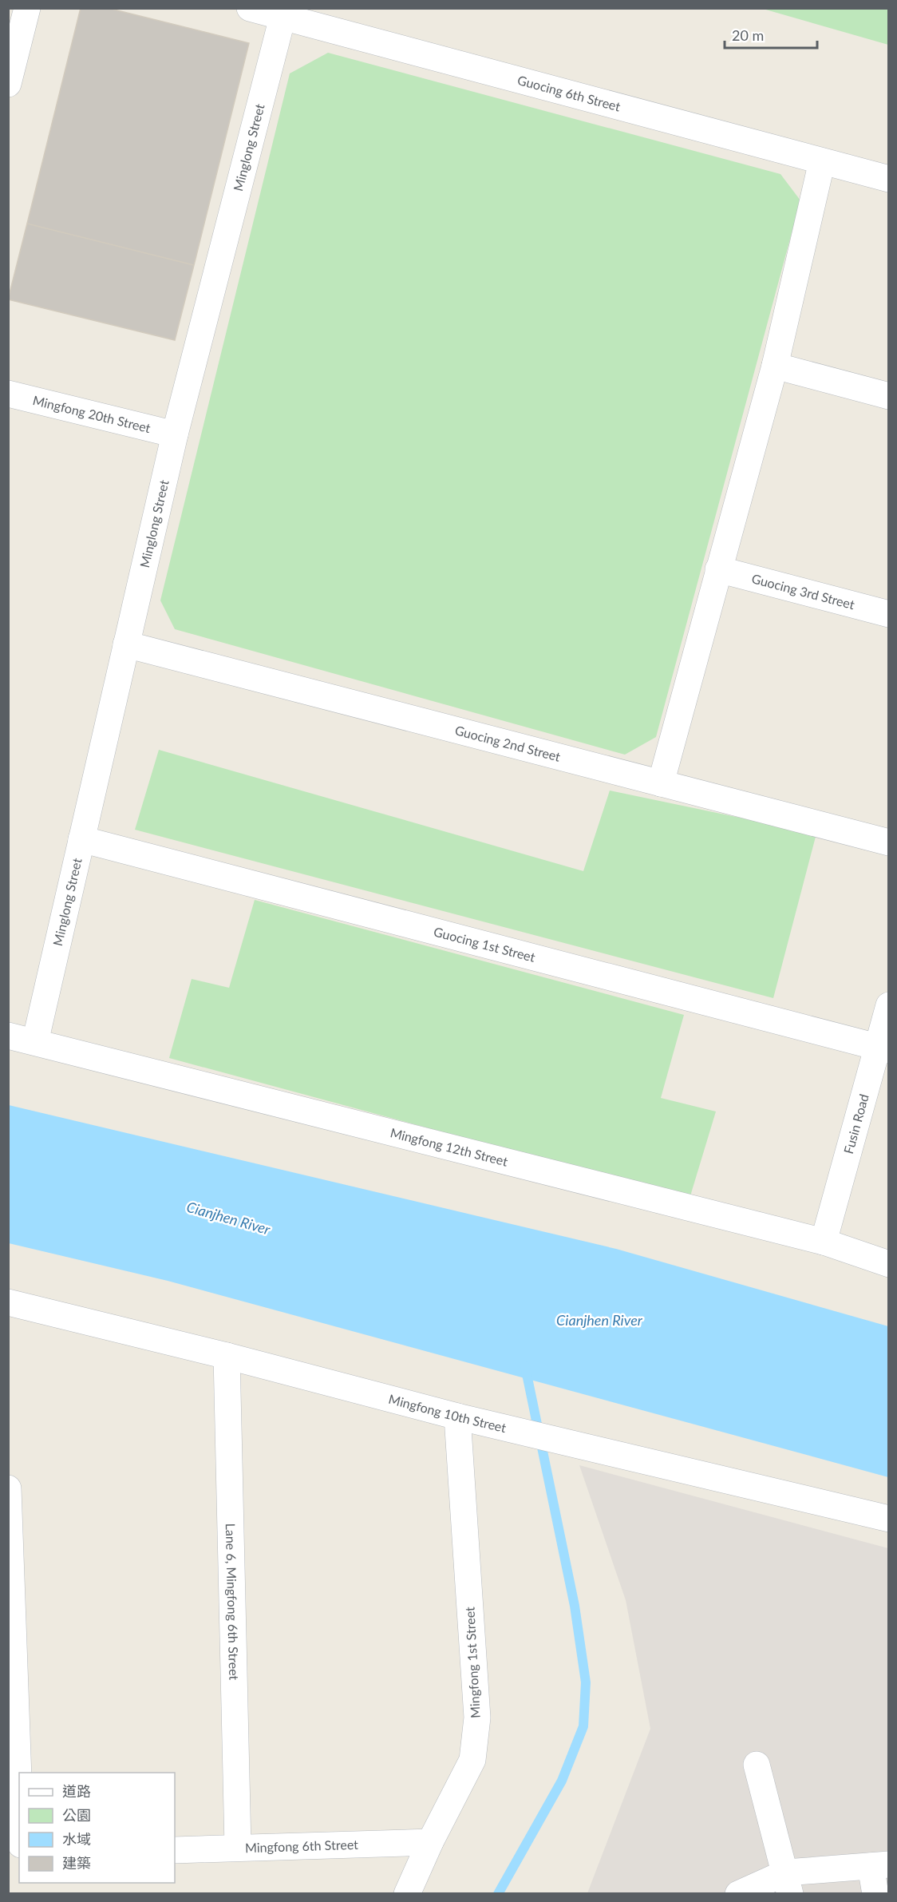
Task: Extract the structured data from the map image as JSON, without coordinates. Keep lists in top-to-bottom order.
{
  "streets": {
    "street": [
      "Guocing 6th Street",
      "Minglong Street",
      "Mingfong 20th Street",
      "Guocing 3rd Street",
      "Guocing 2nd Street",
      "Guocing 1st Street",
      "Fusin Road",
      "Mingfong 12th Street",
      "Mingfong 10th Street",
      "Lane 6, Mingfong 6th Street",
      "Mingfong 1st Street",
      "Mingfong 6th Street"
    ]
  },
  "crossings": [
    ["Guocing 6th Street", "Minglong Street"],
    ["Minglong Street", "Mingfong 20th Street"],
    ["Minglong Street", "Guocing 2nd Street"],
    ["Minglong Street", "Guocing 1st Street"],
    ["Minglong Street", "Mingfong 12th Street"],
    ["Guocing 1st Street", "Fusin Road"],
    ["Fusin Road", "Mingfong 12th Street"],
    ["Mingfong 10th Street", "Lane 6, Mingfong 6th Street"],
    ["Mingfong 10th Street", "Mingfong 1st Street"],
    ["Lane 6, Mingfong 6th Street", "Mingfong 6th Street"],
    ["Mingfong 1st Street", "Mingfong 6th Street"]
  ],
  "water": ["Cianjhen River"],
  "legend": [
    "道路",
    "公園",
    "水域",
    "建築"
  ],
  "scale_bar": "20 m"
}
